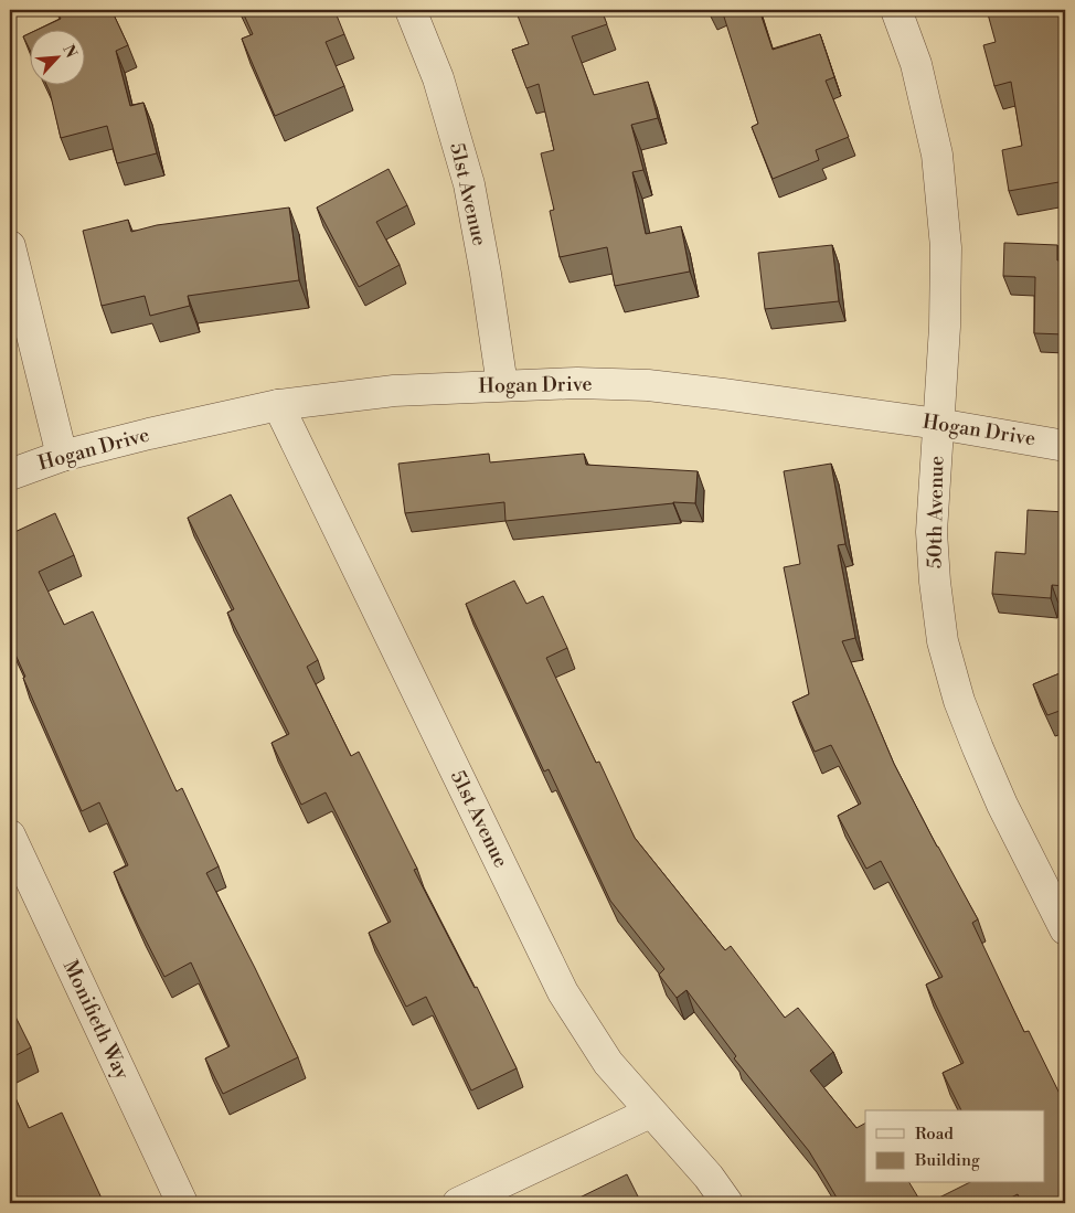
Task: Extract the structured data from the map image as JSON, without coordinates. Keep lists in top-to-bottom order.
{
  "streets": {
    "street": [
      "51st Avenue",
      "Hogan Drive",
      "50th Avenue",
      "Monifieth Way"
    ]
  },
  "crossings": [
    ["51st Avenue", "Hogan Drive"],
    ["Hogan Drive", "50th Avenue"]
  ],
  "legend": ["Road", "Building"],
  "north": "top right"
}
